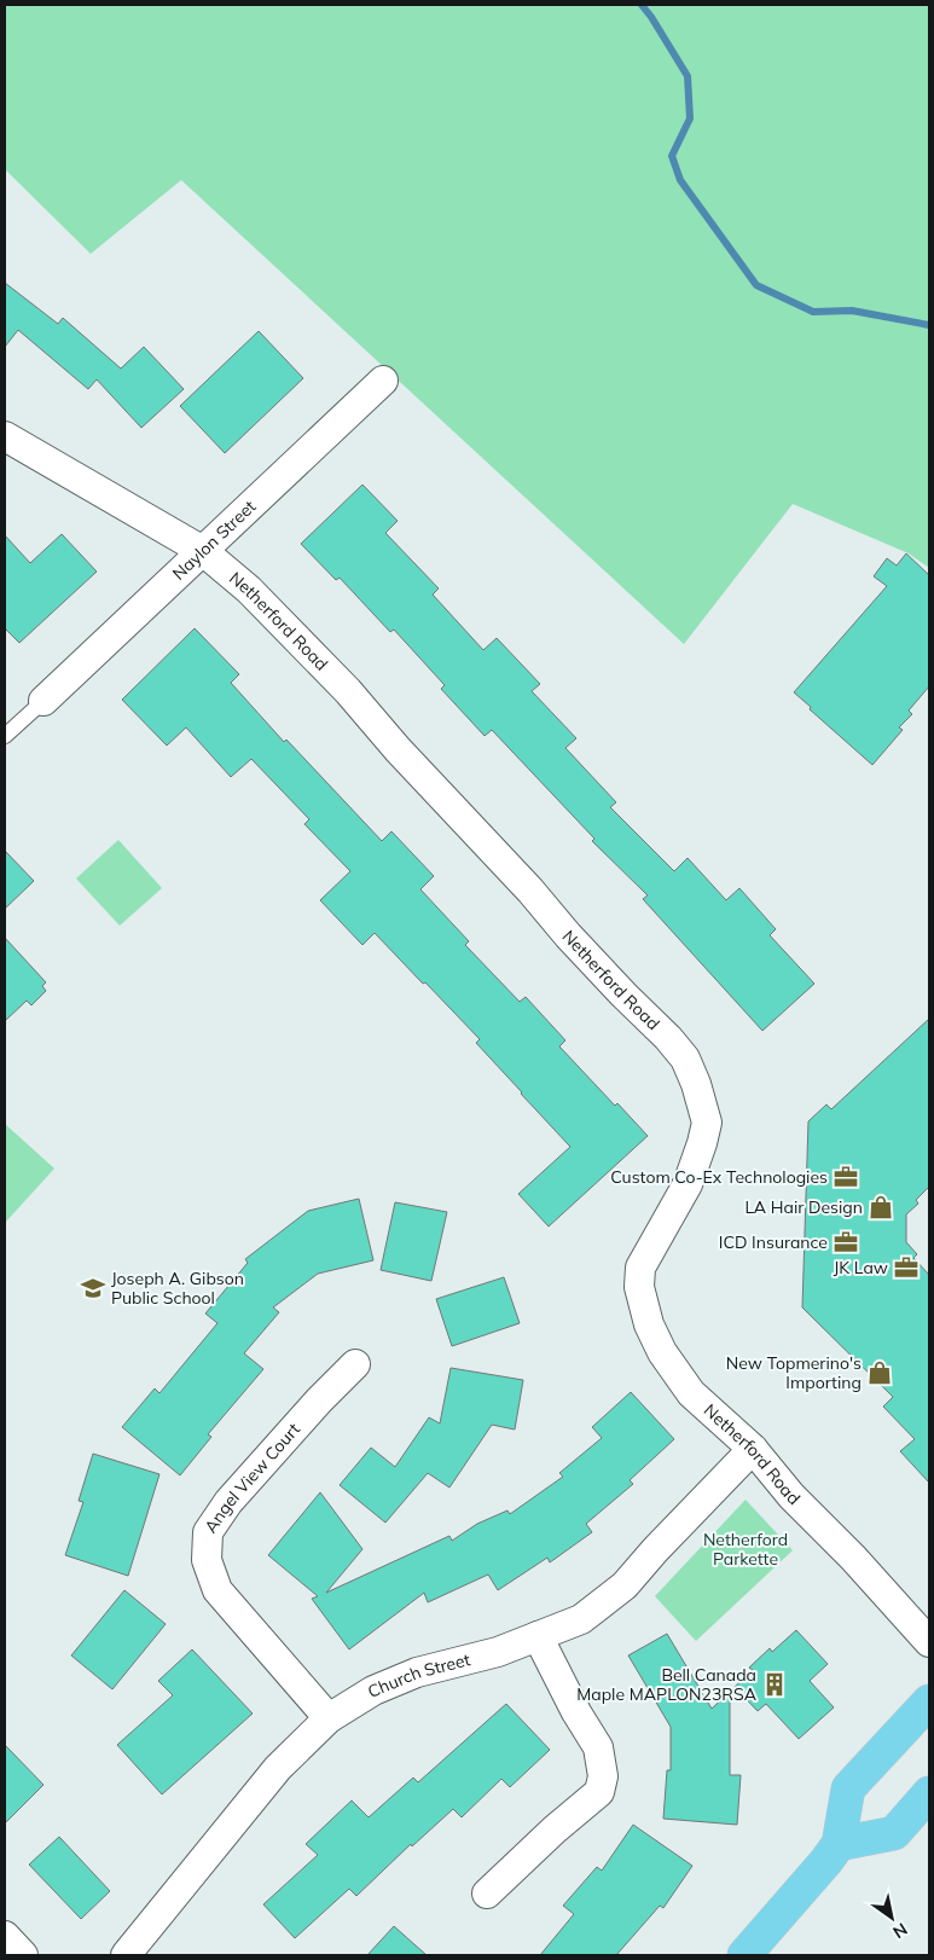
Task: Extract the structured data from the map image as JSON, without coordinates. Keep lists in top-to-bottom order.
{
  "streets": {
    "street": [
      "Naylon Street",
      "Netherford Road",
      "Angel View Court",
      "Church Street"
    ]
  },
  "crossings": [
    ["Naylon Street", "Netherford Road"],
    ["Netherford Road", "Church Street"],
    ["Angel View Court", "Church Street"]
  ],
  "parks": ["Netherford Parkette"],
  "places": {
    "office": ["Custom Co-Ex Technologies", "ICD Insurance", "JK Law"],
    "shop": ["LA Hair Design", "New Topmerino's Importing"],
    "school or university": ["Joseph A. Gibson Public School"],
    "building": ["Bell Canada Maple MAPLON23RSA"]
  },
  "north": "bottom right"
}
